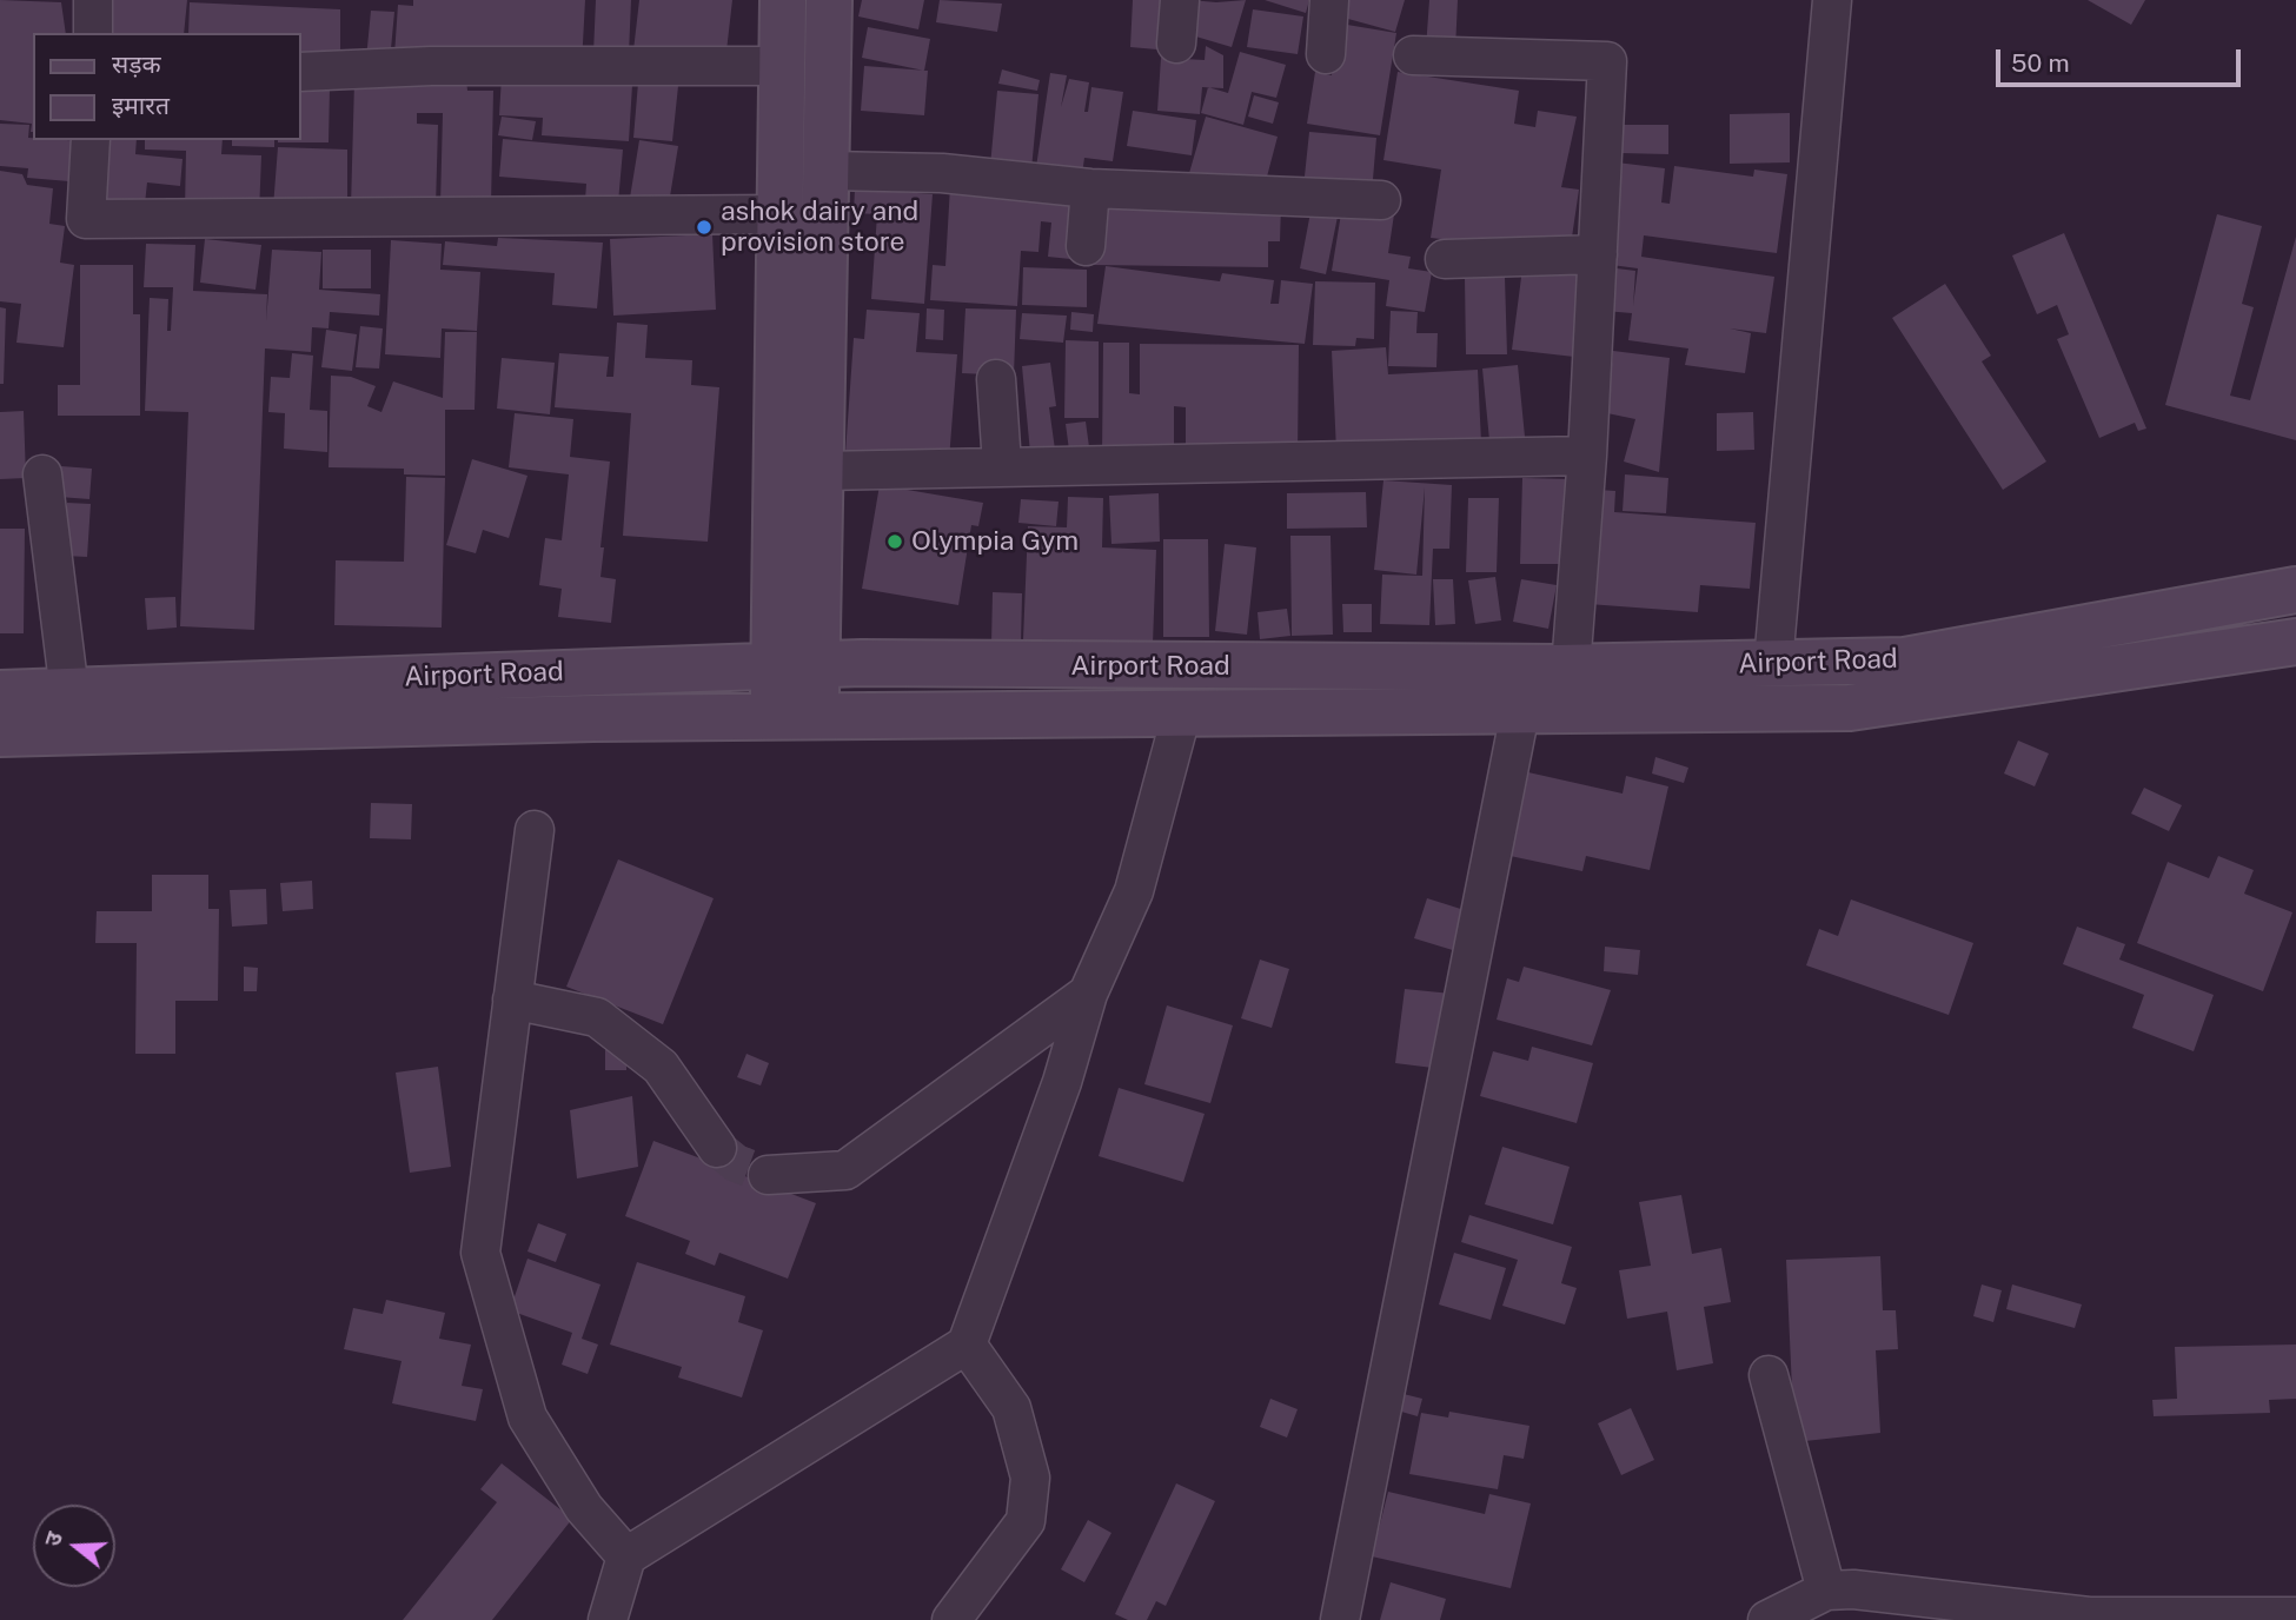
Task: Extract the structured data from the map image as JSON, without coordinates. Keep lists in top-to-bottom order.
{
  "streets": {
    "main road": ["Airport Road"]
  },
  "places": ["ashok dairy and provision store", "Olympia Gym"],
  "legend": ["सड़क", "इमारत"],
  "scale_bar": "50 m",
  "north": "left"
}
